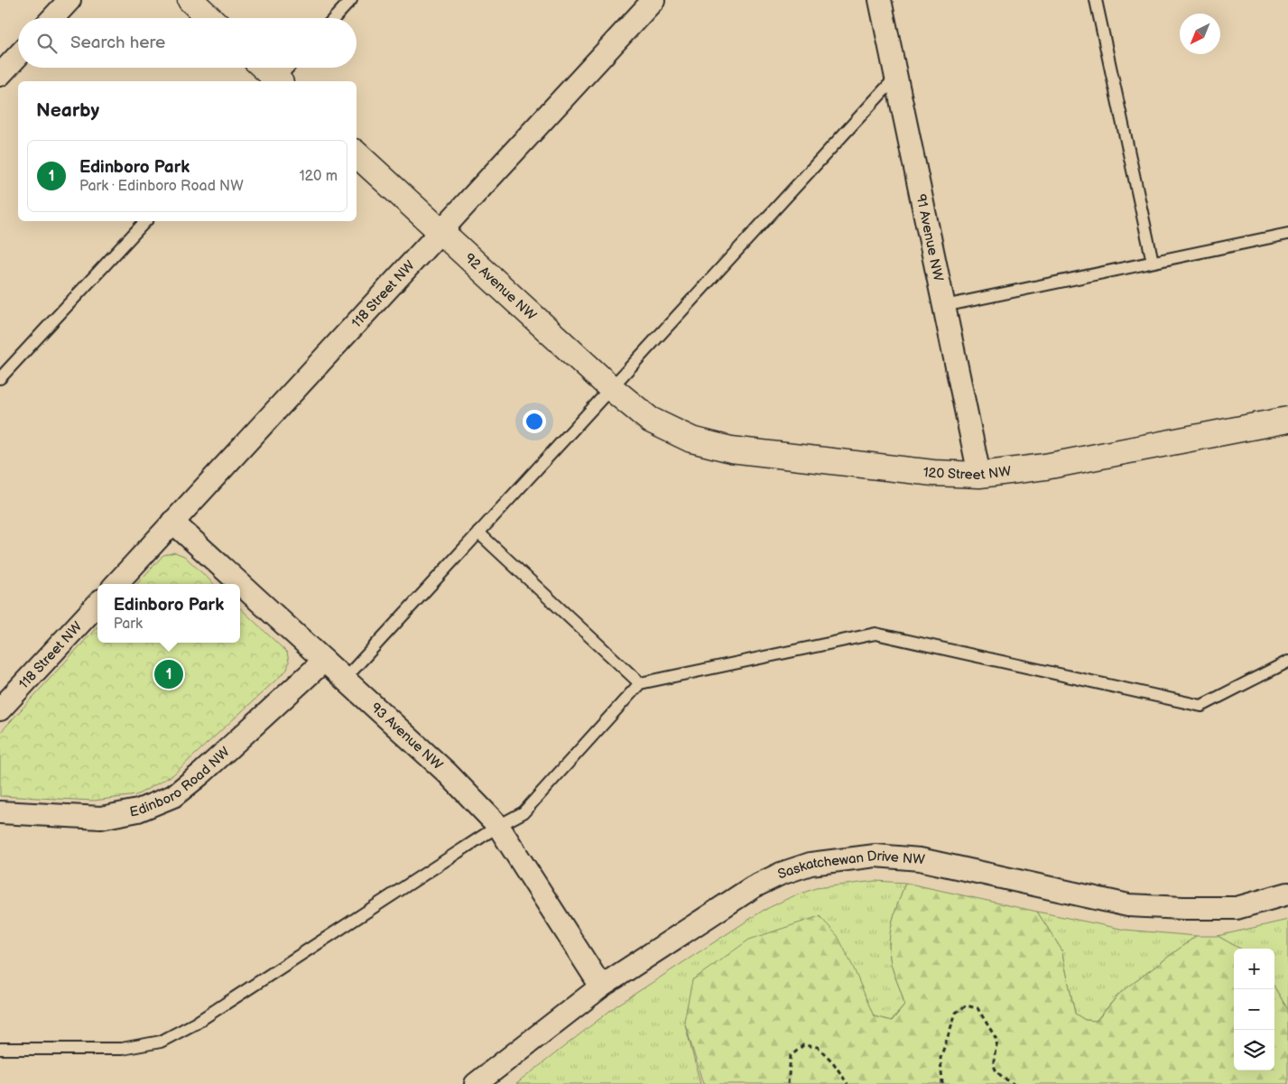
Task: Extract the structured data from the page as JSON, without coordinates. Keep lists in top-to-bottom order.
{
  "streets": {
    "street": [
      "91 Avenue NW",
      "92 Avenue NW",
      "118 Street NW",
      "120 Street NW",
      "93 Avenue NW",
      "Edinboro Road NW",
      "Saskatchewan Drive NW"
    ]
  },
  "crossings": [
    ["91 Avenue NW", "120 Street NW"],
    ["92 Avenue NW", "118 Street NW"],
    ["92 Avenue NW", "120 Street NW"],
    ["118 Street NW", "93 Avenue NW"],
    ["93 Avenue NW", "Edinboro Road NW"],
    ["93 Avenue NW", "Saskatchewan Drive NW"]
  ],
  "north": "bottom left",
  "page": {
    "search": "Search here",
    "heading": "Nearby",
    "list": [
      {
        "mark": "1",
        "name": "Edinboro Park",
        "note": "Park · Edinboro Road NW",
        "value": "120 m"
      }
    ],
    "popup": ["Edinboro Park", "Park"],
    "pins": "1",
    "map_buttons": ["+", "−"]
  }
}
